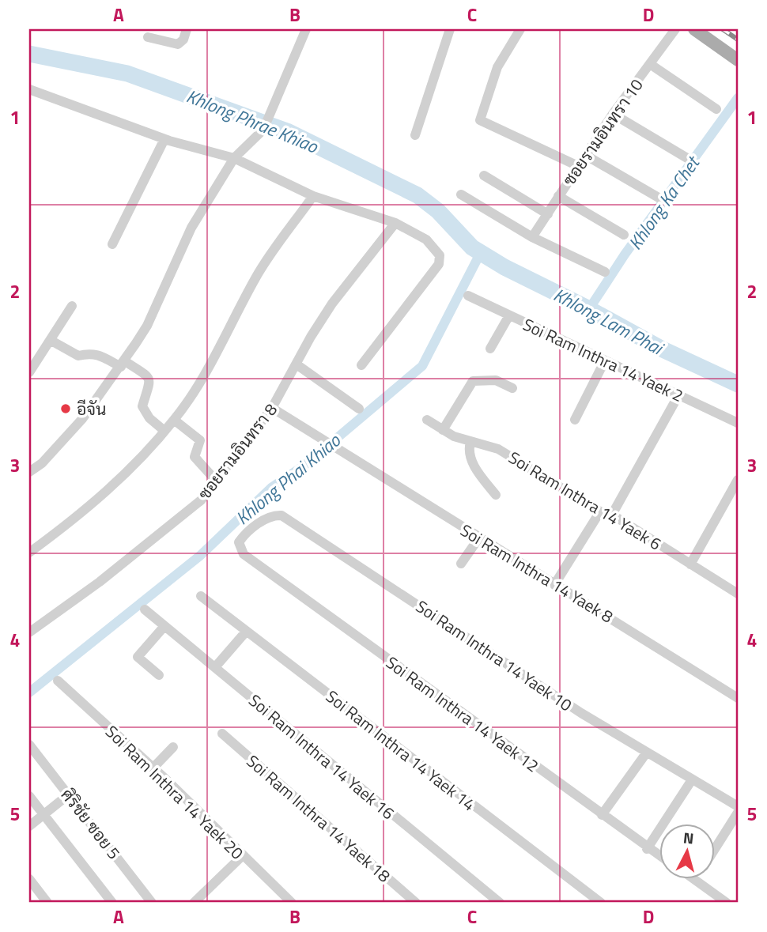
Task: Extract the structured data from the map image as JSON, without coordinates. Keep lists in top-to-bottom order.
{
  "streets": {
    "street": [
      "ซอยรามอินทรา 10",
      "Soi Ram Inthra 14 Yaek 2",
      "ซอยรามอินทรา 8",
      "Soi Ram Inthra 14 Yaek 6",
      "Soi Ram Inthra 14 Yaek 8",
      "Soi Ram Inthra 14 Yaek 10",
      "Soi Ram Inthra 14 Yaek 12",
      "Soi Ram Inthra 14 Yaek 14",
      "Soi Ram Inthra 14 Yaek 16",
      "Soi Ram Inthra 14 Yaek 20",
      "Soi Ram Inthra 14 Yaek 18",
      "ศิริชัย ซอย 5"
    ]
  },
  "crossings": [
    ["ซอยรามอินทรา 8", "Soi Ram Inthra 14 Yaek 8"],
    ["Soi Ram Inthra 14 Yaek 10", "Soi Ram Inthra 14 Yaek 12"]
  ],
  "water": [
    "Khlong Phrae Khiao",
    "Khlong Ka Chet",
    "Khlong Lam Phai",
    "Khlong Phai Khiao"
  ],
  "places": ["อีจัน"],
  "north": "top",
  "grid": {
    "columns": [
      "A",
      "B",
      "C",
      "D"
    ],
    "rows": [
      "1",
      "2",
      "3",
      "4",
      "5"
    ]
  }
}
